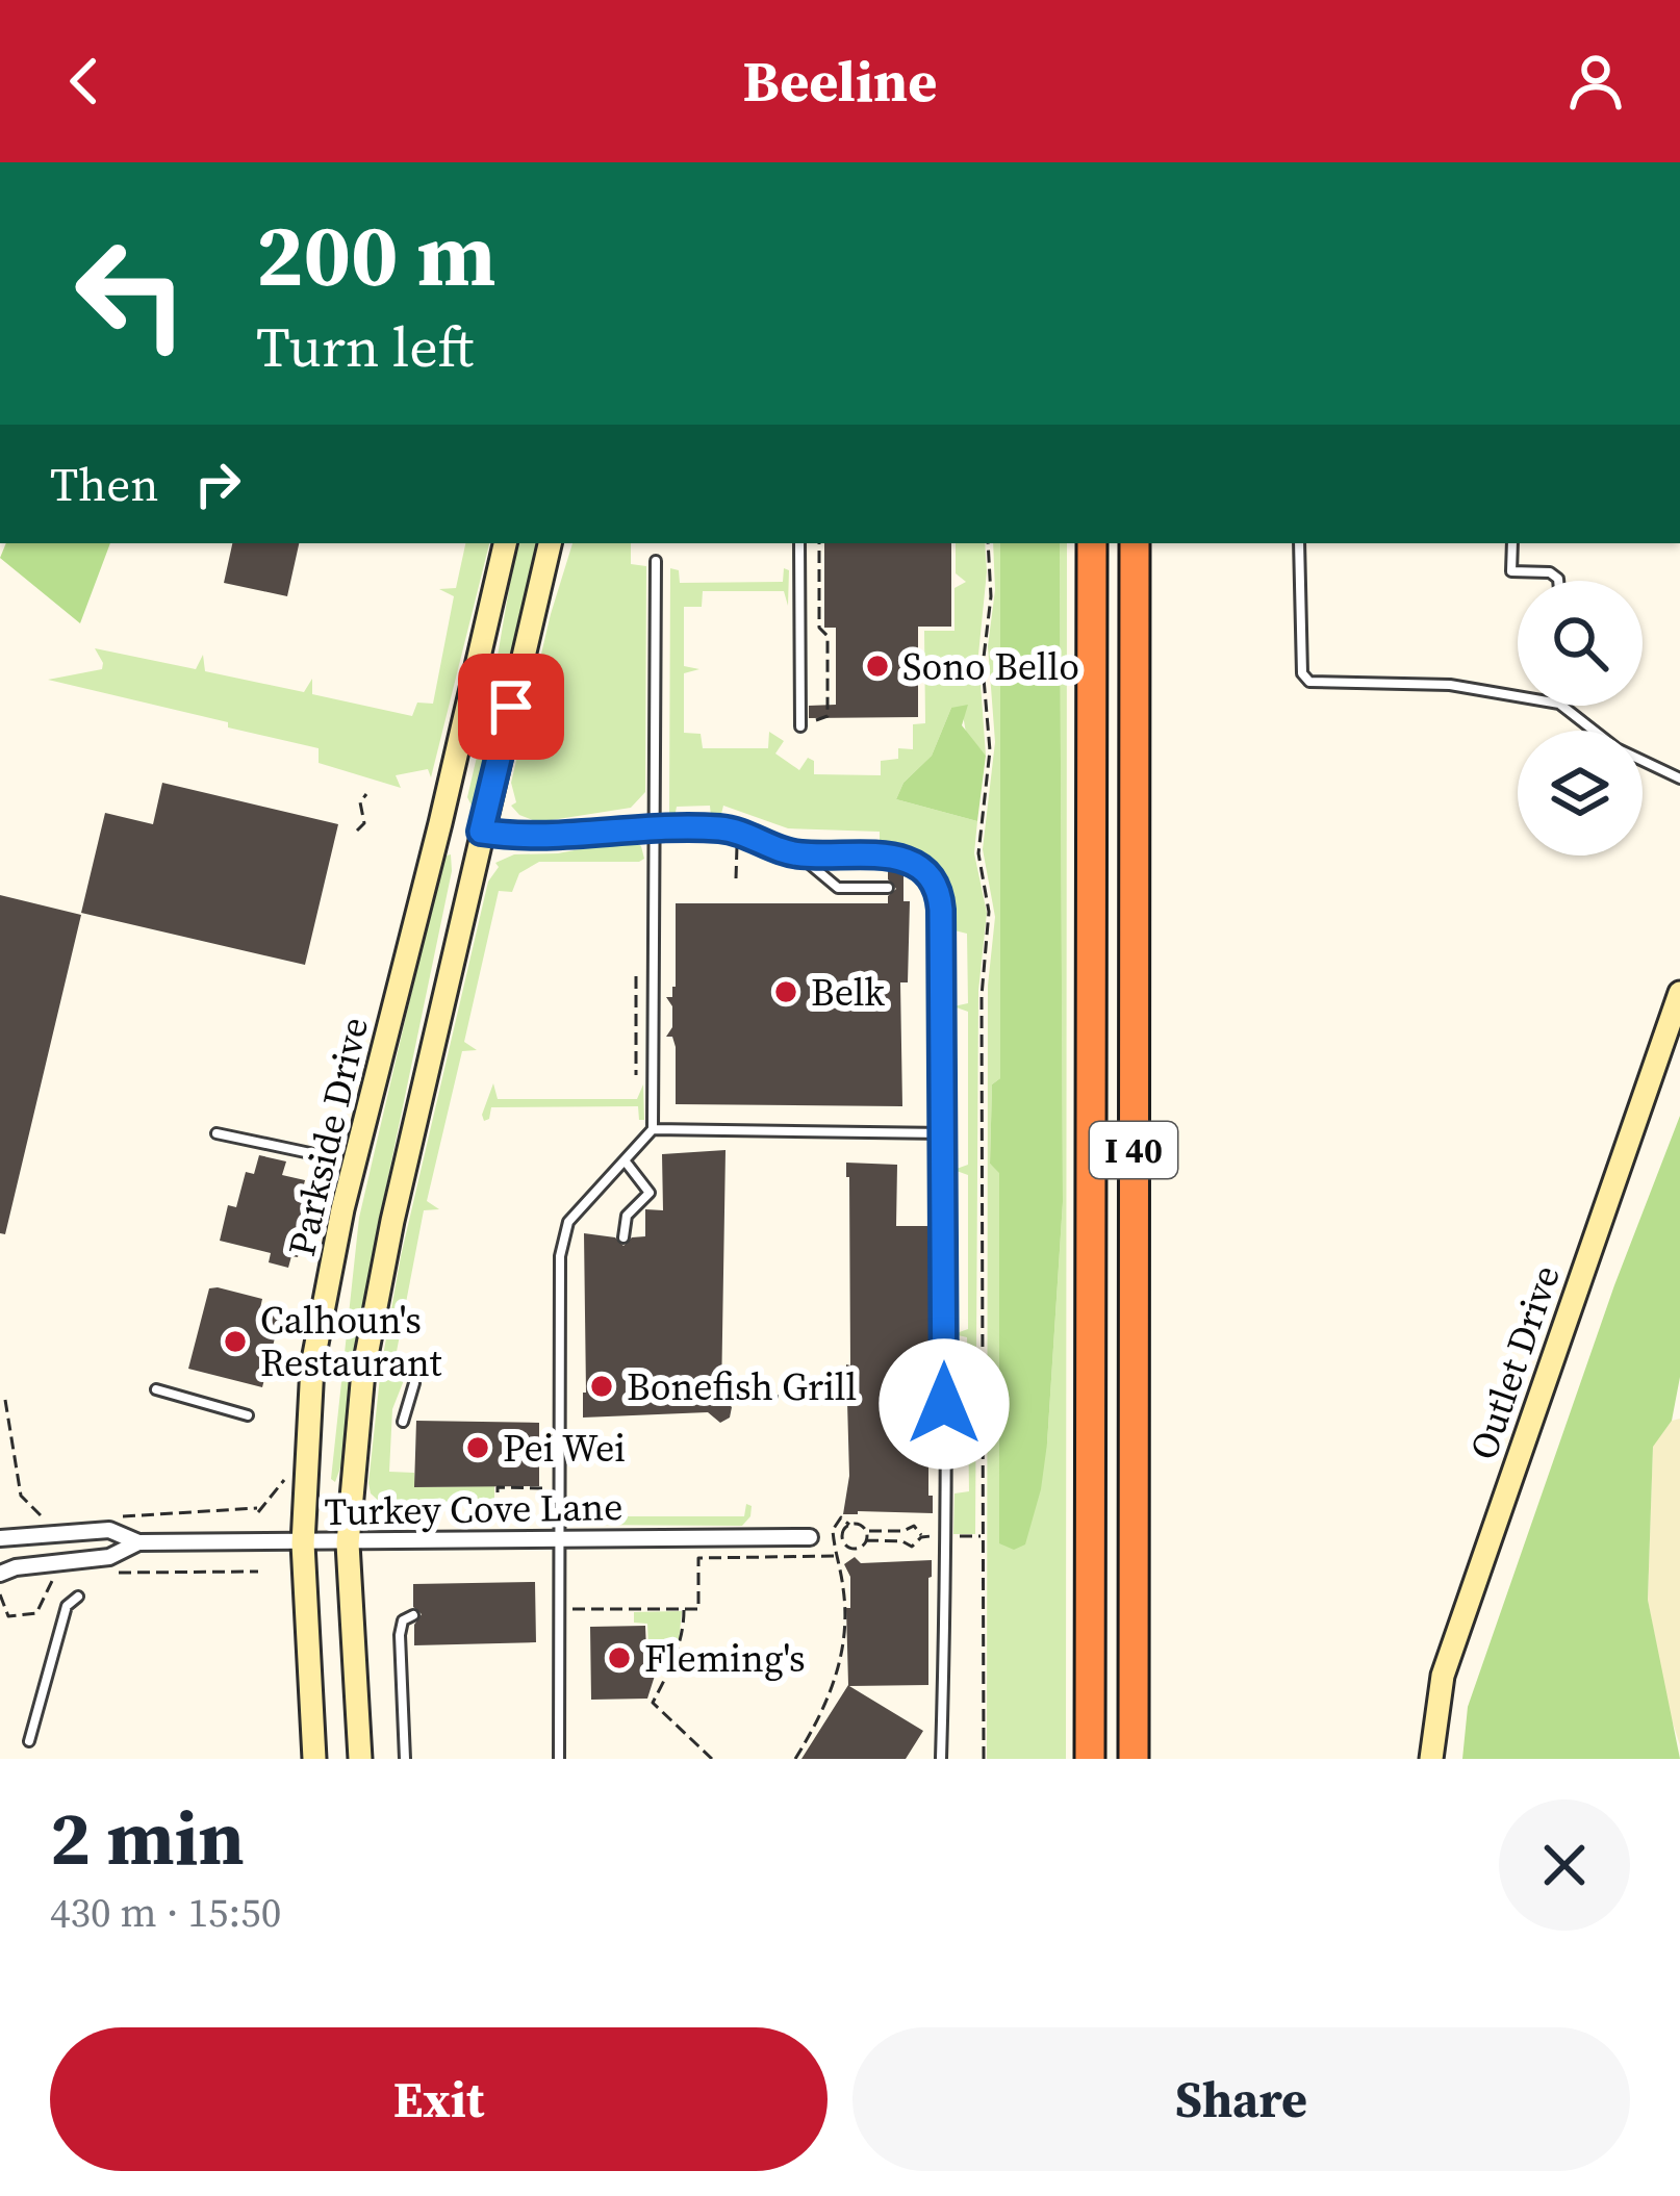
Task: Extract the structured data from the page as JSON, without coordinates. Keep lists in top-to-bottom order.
{
  "streets": {
    "highway": ["I 40"],
    "street": ["Parkside Drive", "Outlet Drive", "Turkey Cove Lane"]
  },
  "crossings": [
    ["Parkside Drive", "Turkey Cove Lane"]
  ],
  "places": [
    "Sono Bello",
    "Belk",
    "Calhoun's Restaurant",
    "Bonefish Grill",
    "Pei Wei",
    "Fleming's"
  ],
  "page": {
    "header": "Beeline",
    "turn": ["200 m", "Turn left"],
    "then": "Then",
    "heading": ["2 min", "430 m · 15:50"],
    "buttons": ["Exit", "Share"]
  }
}
